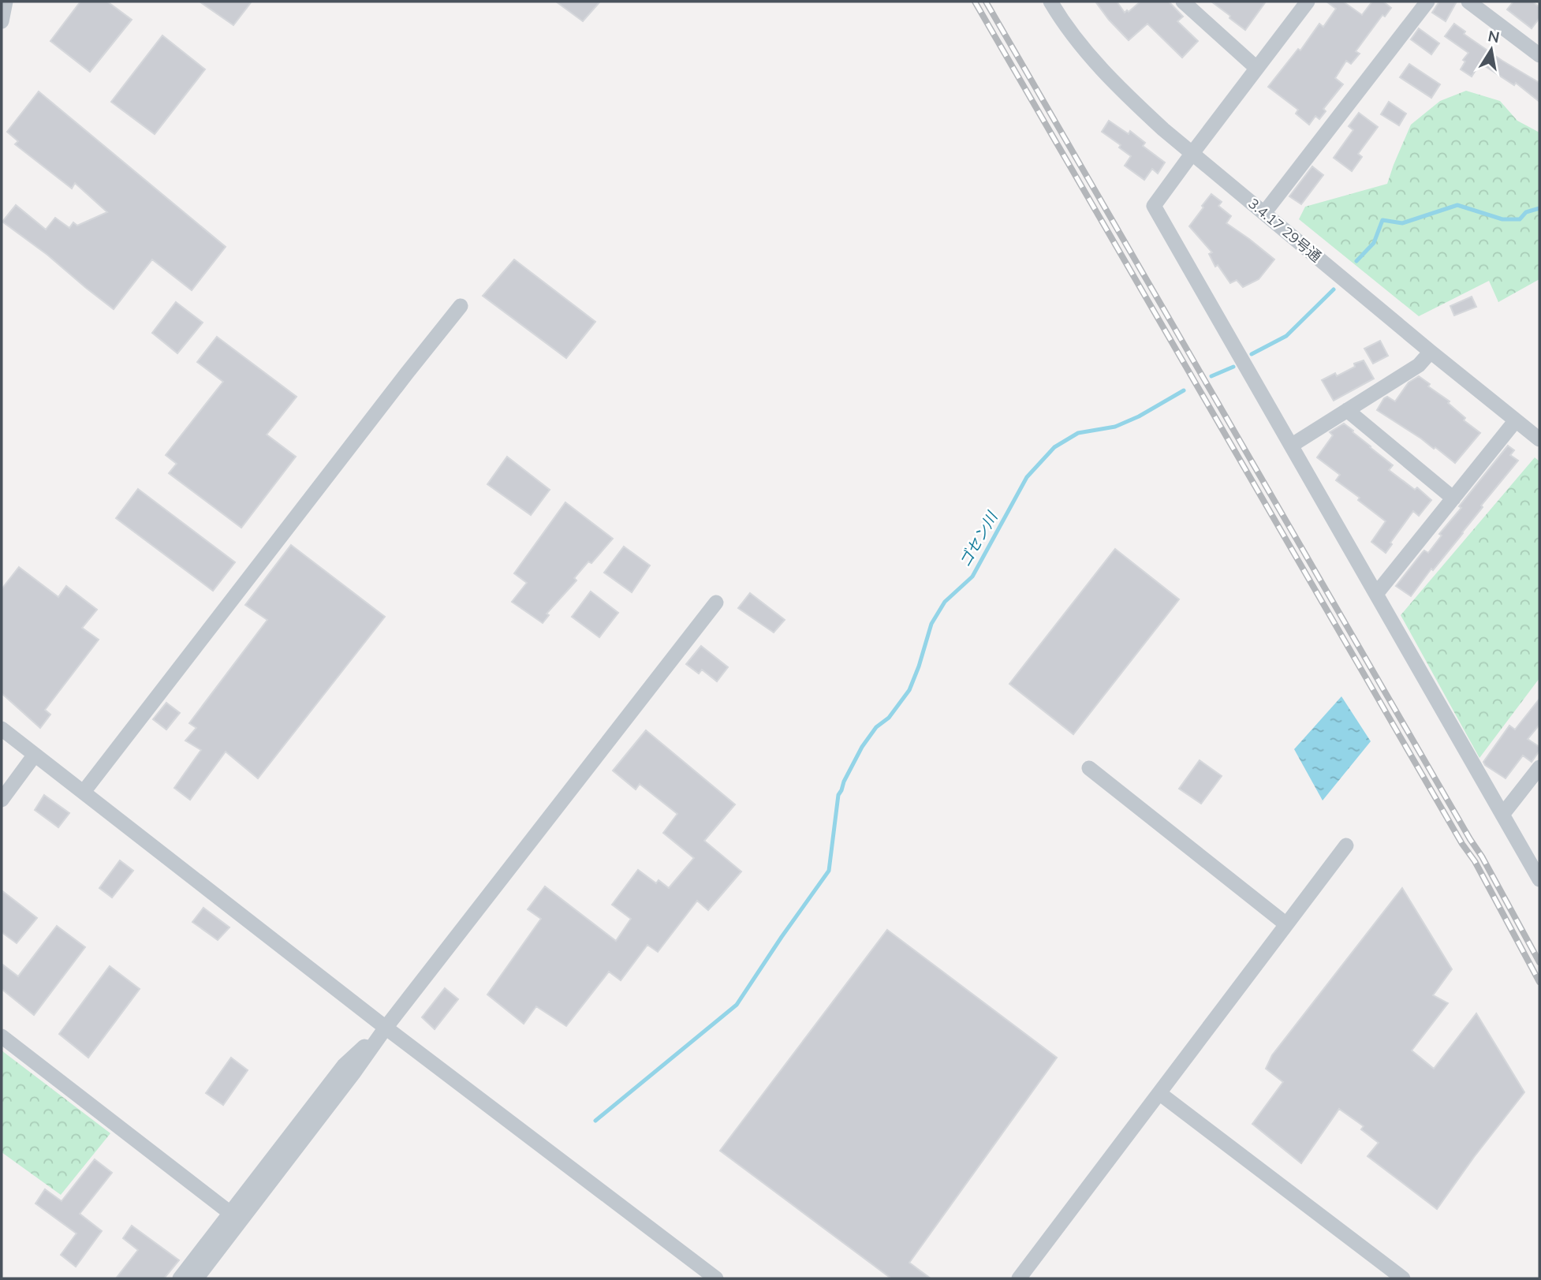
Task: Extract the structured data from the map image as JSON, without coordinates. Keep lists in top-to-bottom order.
{
  "streets": {
    "street": ["3.4.17 29号通"]
  },
  "water": ["ゴセン川"],
  "north": "top"
}
